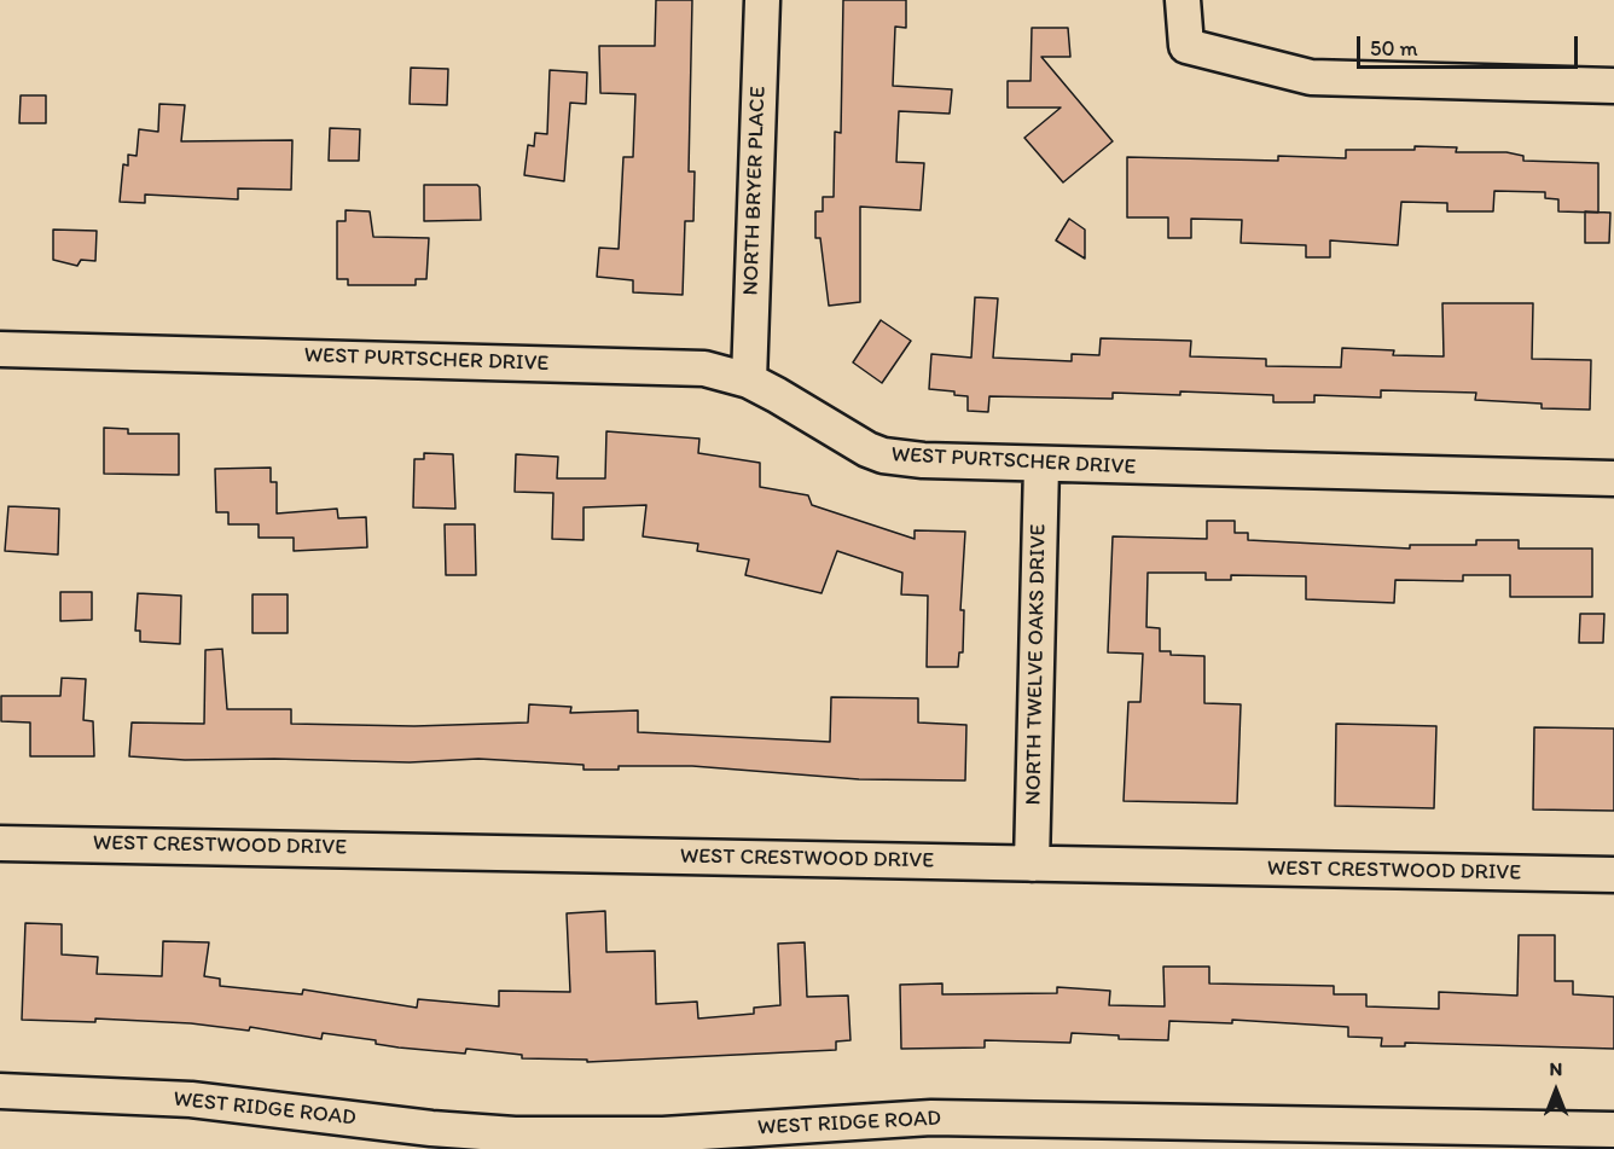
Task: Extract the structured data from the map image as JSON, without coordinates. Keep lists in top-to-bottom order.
{
  "streets": {
    "street": [
      "NORTH BRYER PLACE",
      "WEST PURTSCHER DRIVE",
      "NORTH TWELVE OAKS DRIVE",
      "WEST CRESTWOOD DRIVE",
      "WEST RIDGE ROAD"
    ]
  },
  "crossings": [
    ["NORTH BRYER PLACE", "WEST PURTSCHER DRIVE"],
    ["WEST PURTSCHER DRIVE", "NORTH TWELVE OAKS DRIVE"],
    ["NORTH TWELVE OAKS DRIVE", "WEST CRESTWOOD DRIVE"]
  ],
  "scale_bar": "50 m",
  "north": "top"
}
